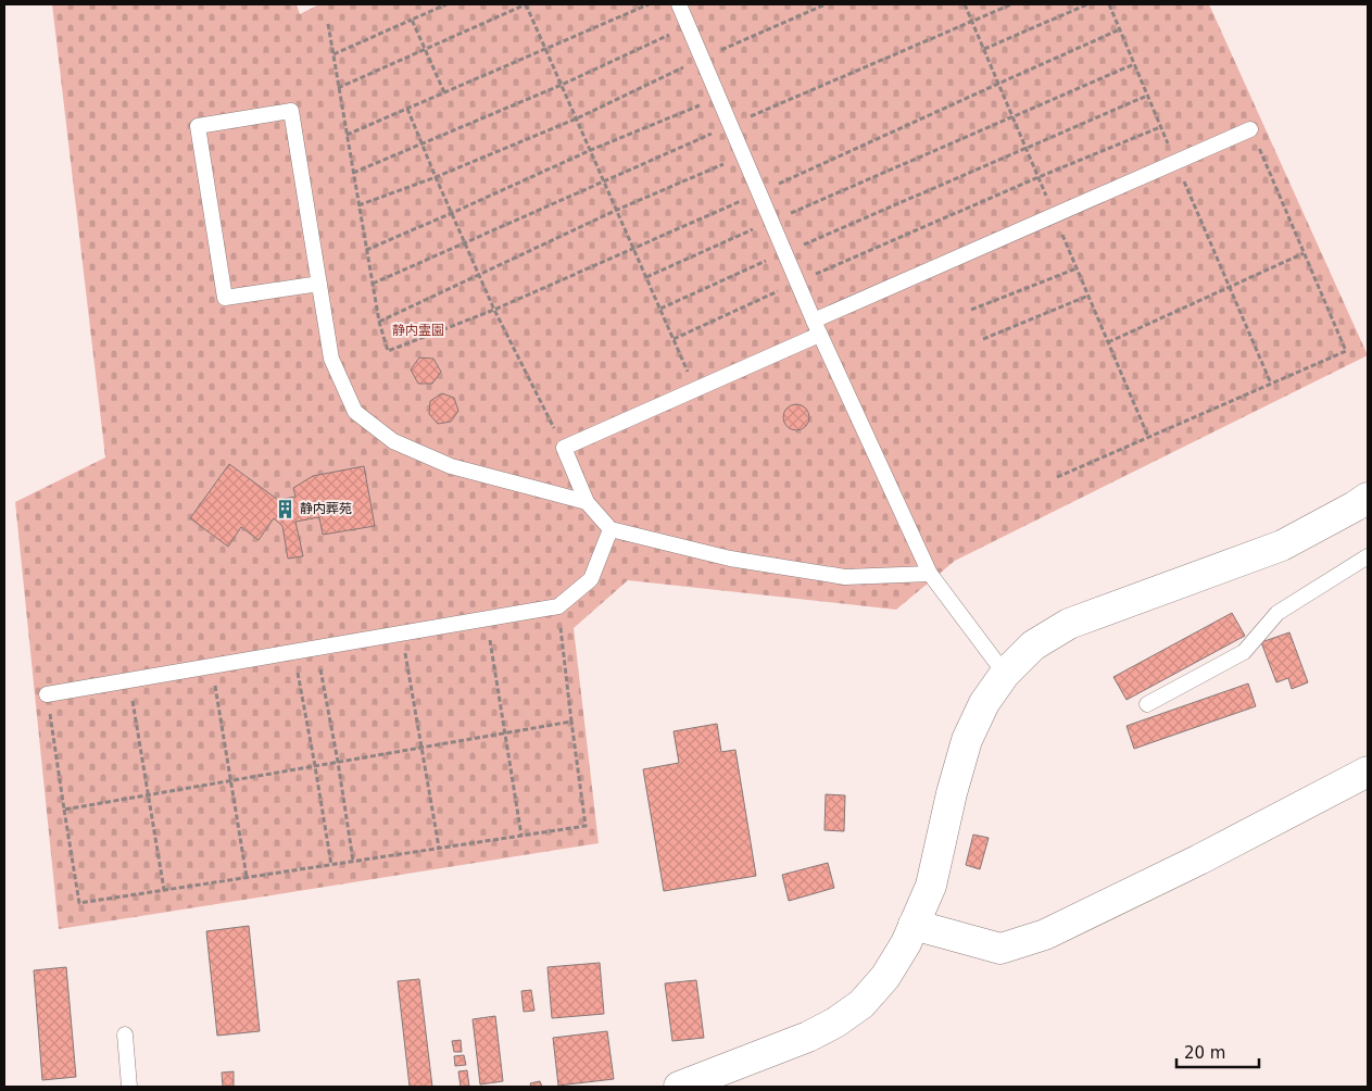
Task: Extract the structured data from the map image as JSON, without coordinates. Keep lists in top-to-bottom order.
{
  "parks": ["静内霊園"],
  "places": {
    "building": ["静内葬苑"]
  },
  "scale_bar": "20 m"
}
